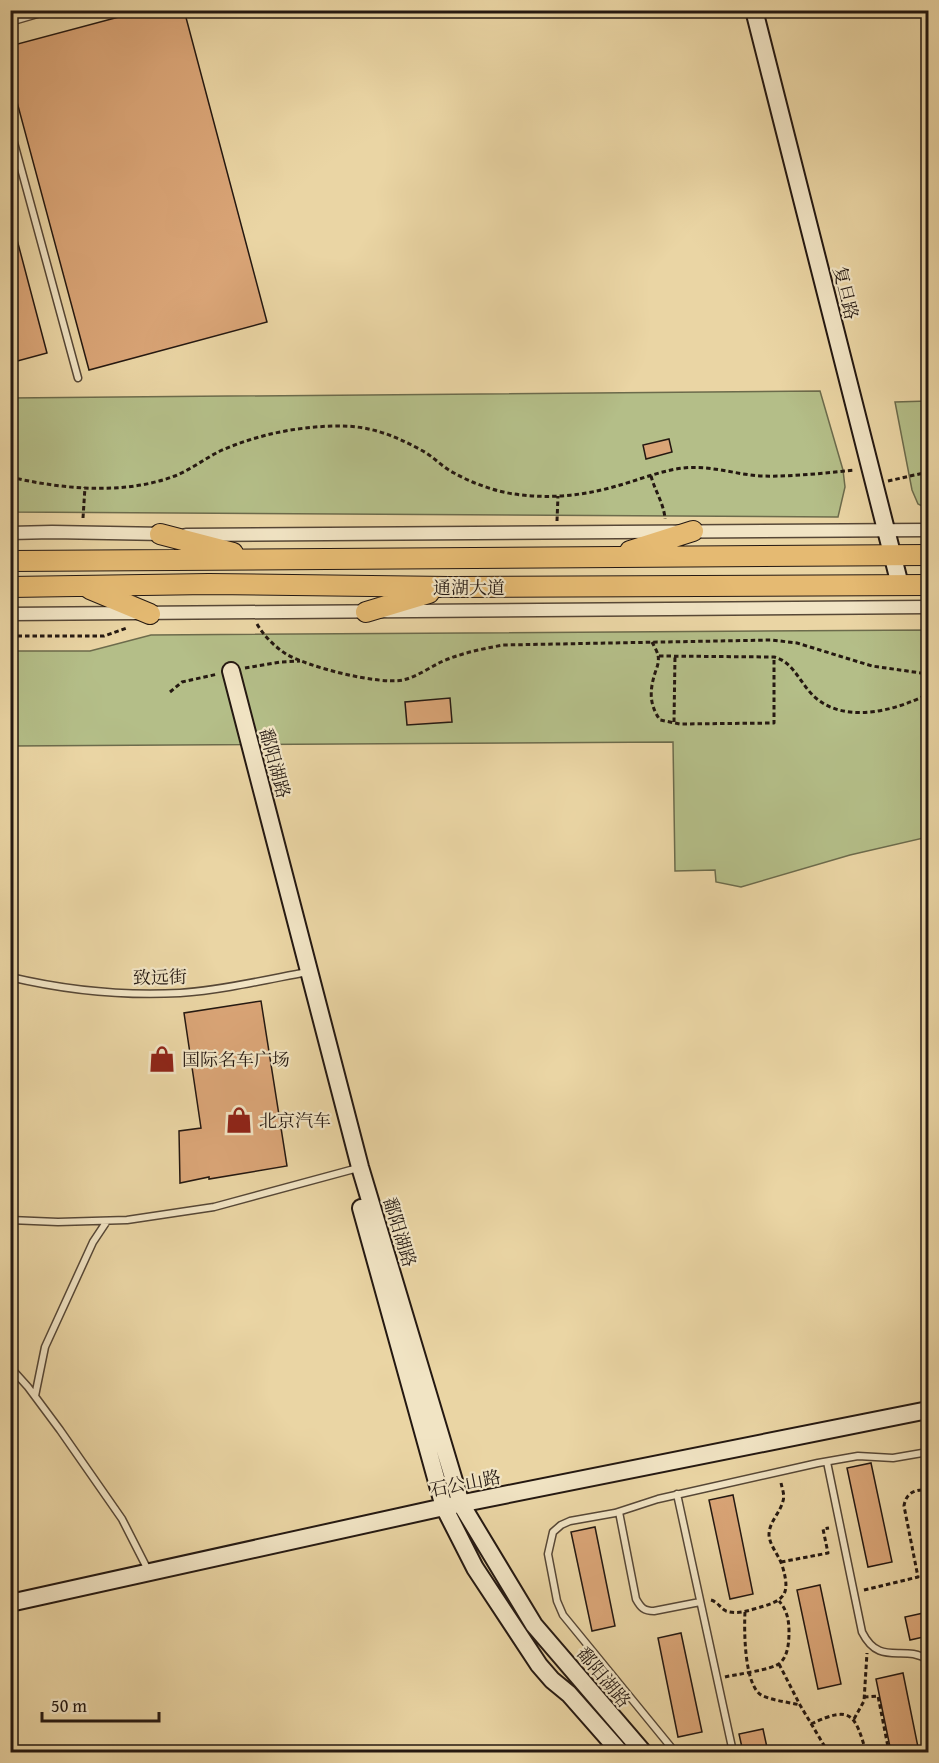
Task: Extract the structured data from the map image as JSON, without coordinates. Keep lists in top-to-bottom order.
{
  "streets": {
    "main road": ["通湖大道"],
    "street": ["复旦路", "鄱阳湖路", "石公山路"],
    "lane": ["致远街"]
  },
  "crossings": [
    ["复旦路", "通湖大道"],
    ["鄱阳湖路", "致远街"],
    ["鄱阳湖路", "石公山路"]
  ],
  "places": {
    "shop": ["国际名车广场", "北京汽车"]
  },
  "scale_bar": "50 m"
}
